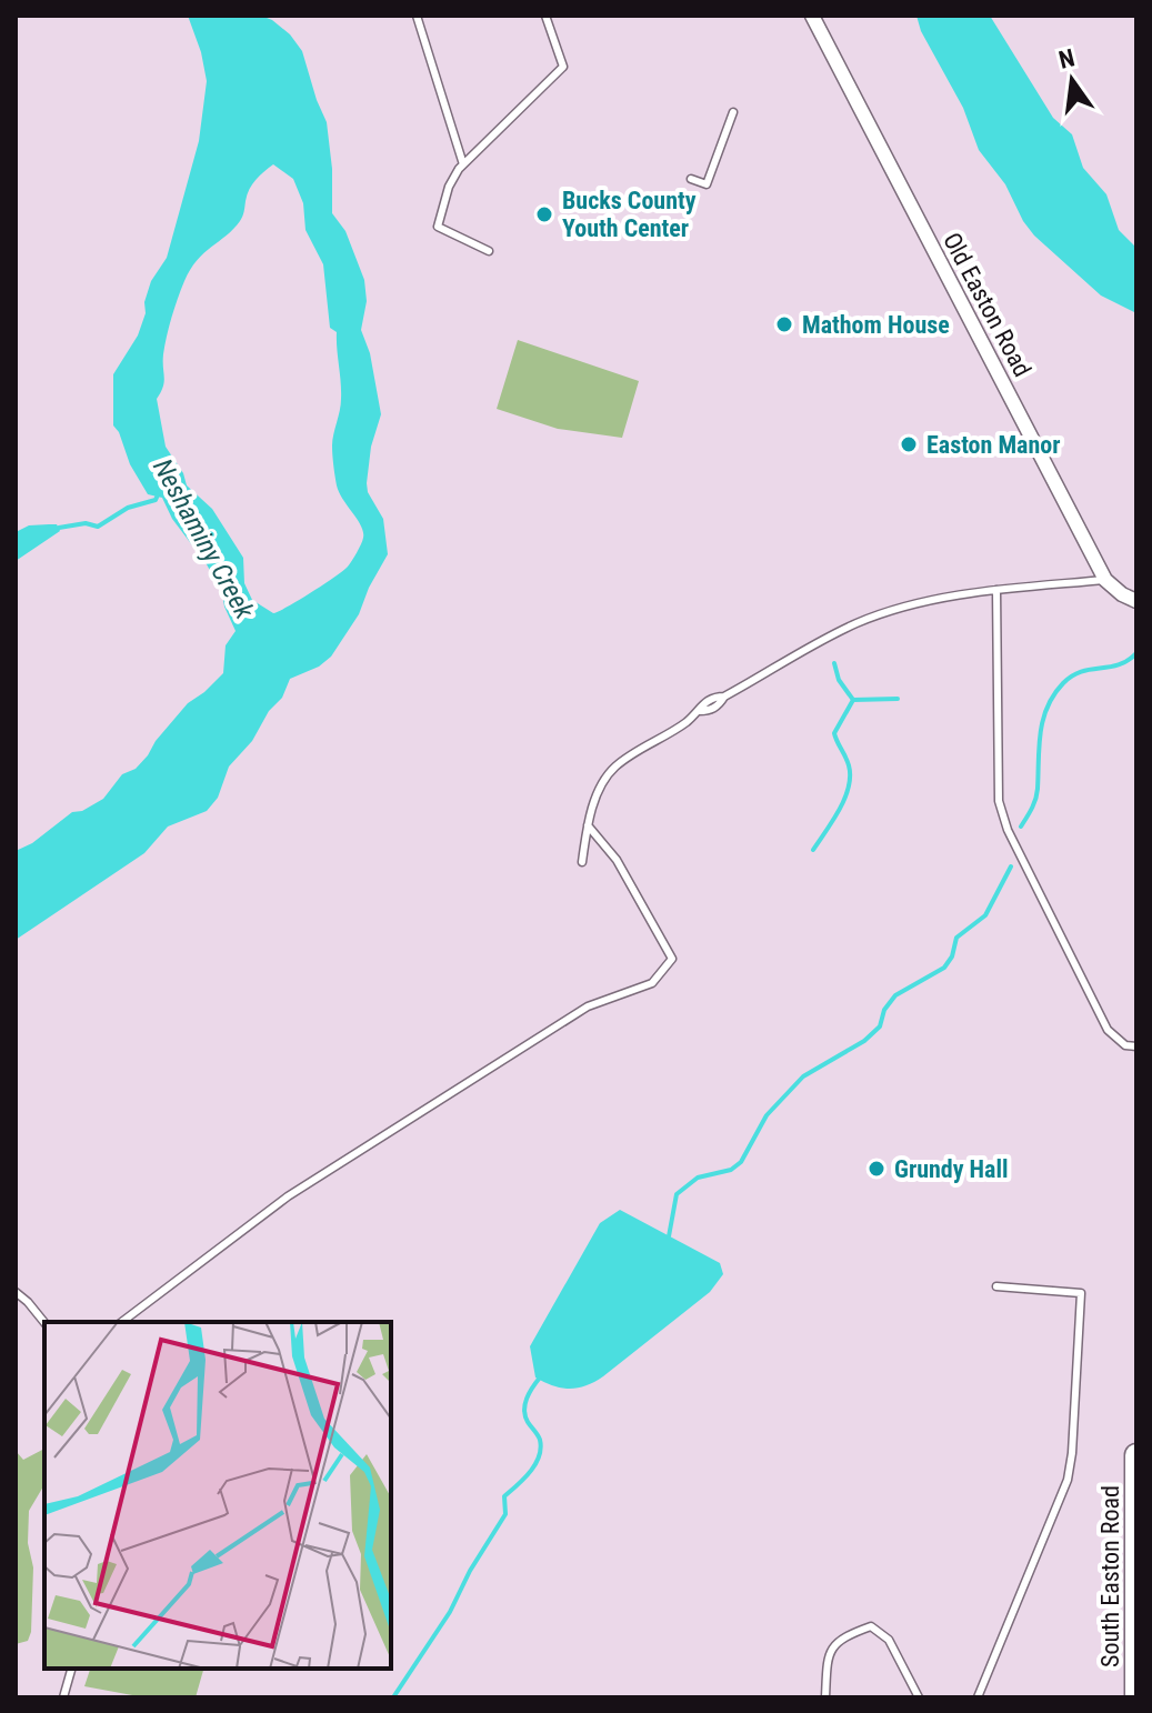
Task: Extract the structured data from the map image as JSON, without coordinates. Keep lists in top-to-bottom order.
{
  "streets": {
    "highway": ["South Easton Road"],
    "street": ["Old Easton Road"]
  },
  "water": ["Neshaminy Creek"],
  "places": [
    "Bucks County Youth Center",
    "Mathom House",
    "Easton Manor",
    "Grundy Hall"
  ],
  "north": "top"
}
